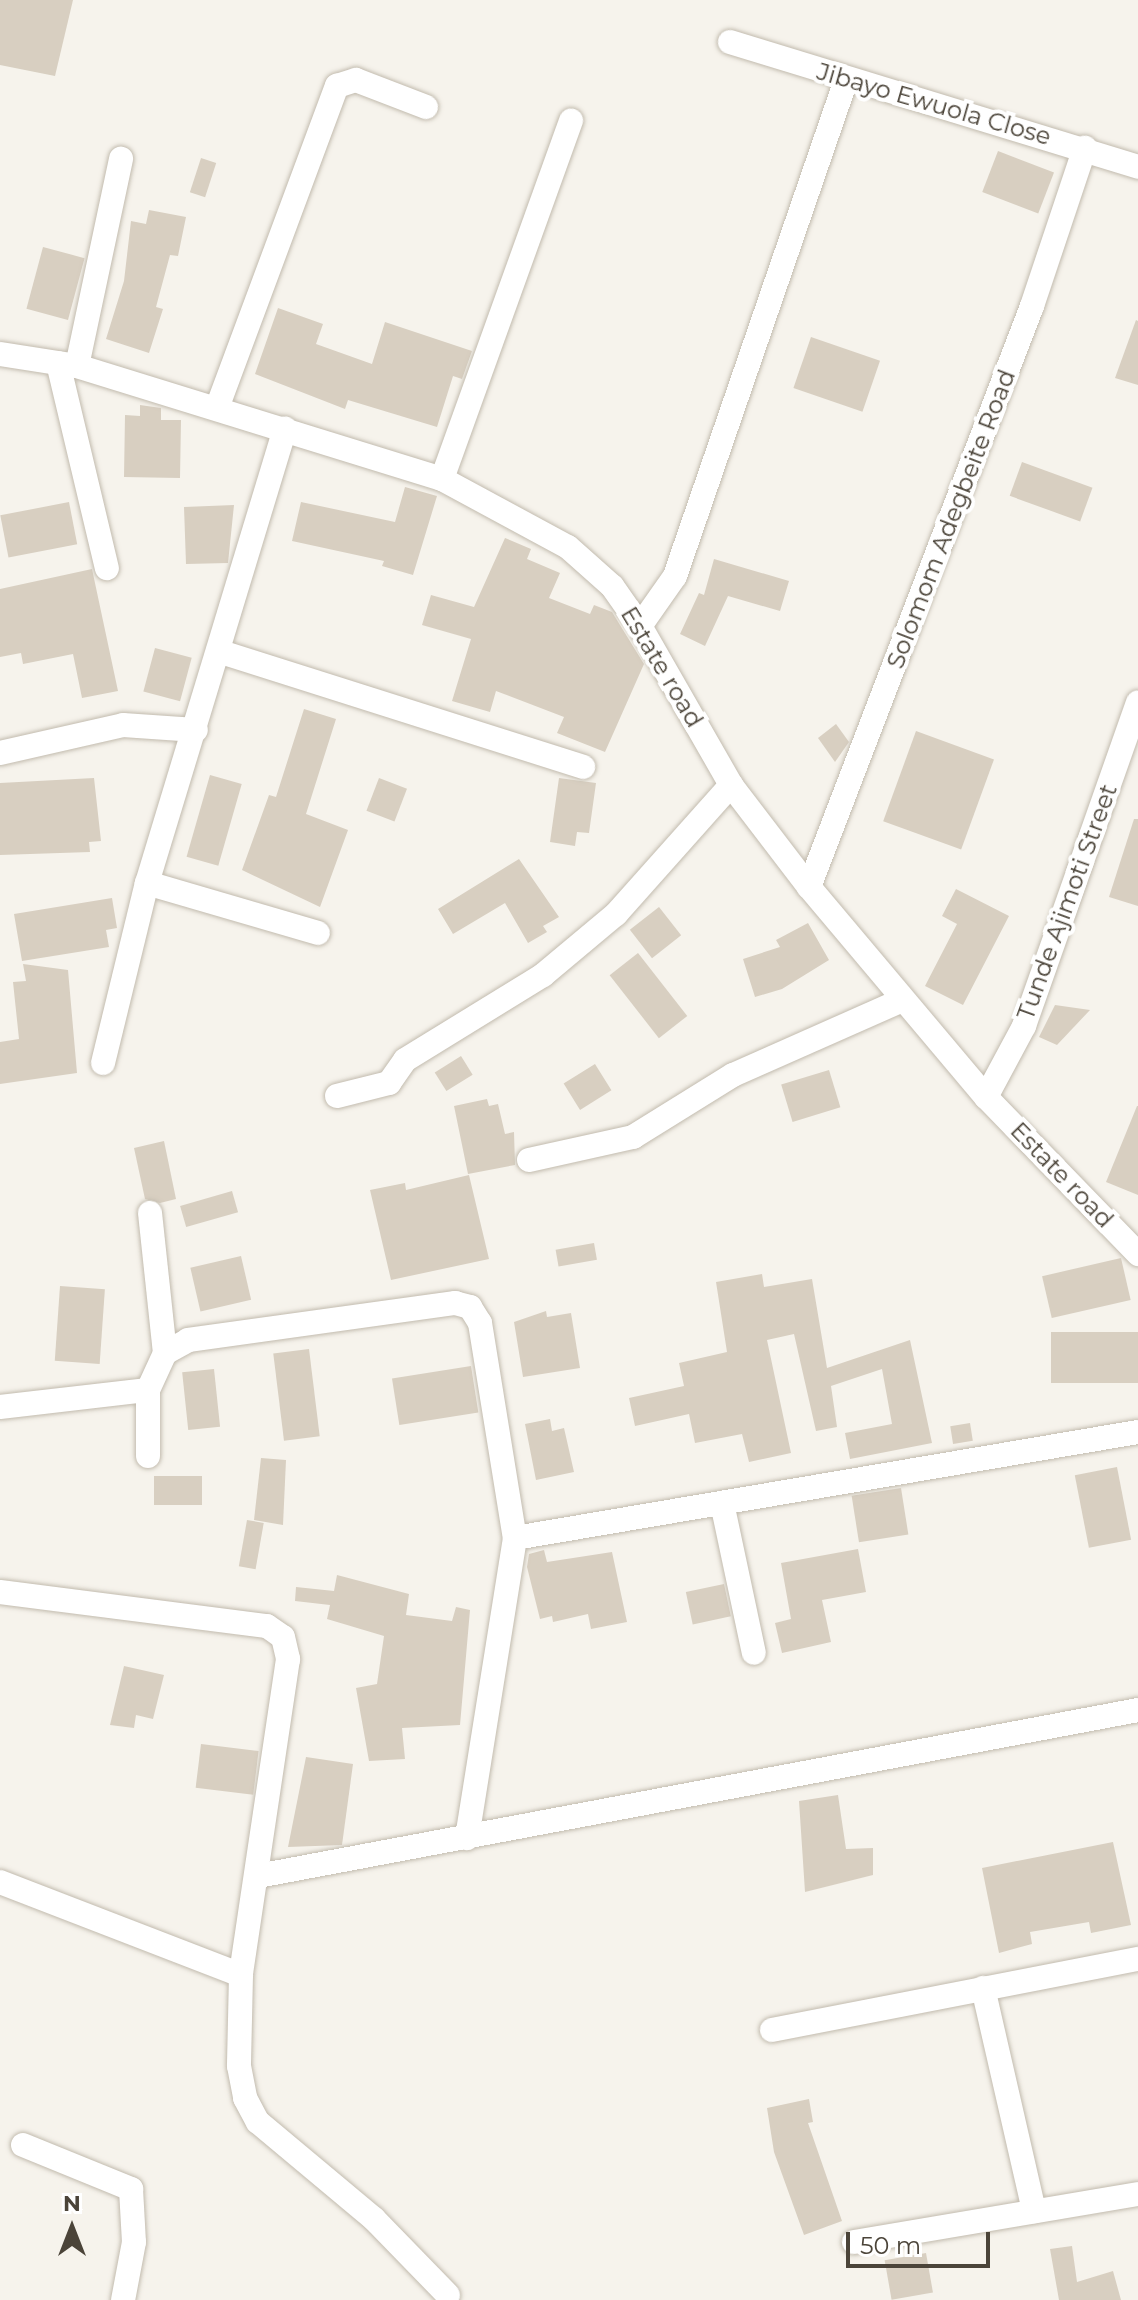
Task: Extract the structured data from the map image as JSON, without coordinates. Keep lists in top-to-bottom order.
{
  "streets": {
    "street": [
      "Jibayo Ewuola Close",
      "Solomom Adegbeite Road",
      "Estate road",
      "Tunde Ajimoti Street"
    ]
  },
  "crossings": [
    ["Jibayo Ewuola Close", "Solomom Adegbeite Road"],
    ["Solomom Adegbeite Road", "Estate road"],
    ["Estate road", "Tunde Ajimoti Street"]
  ],
  "scale_bar": "50 m",
  "north": "top"
}
